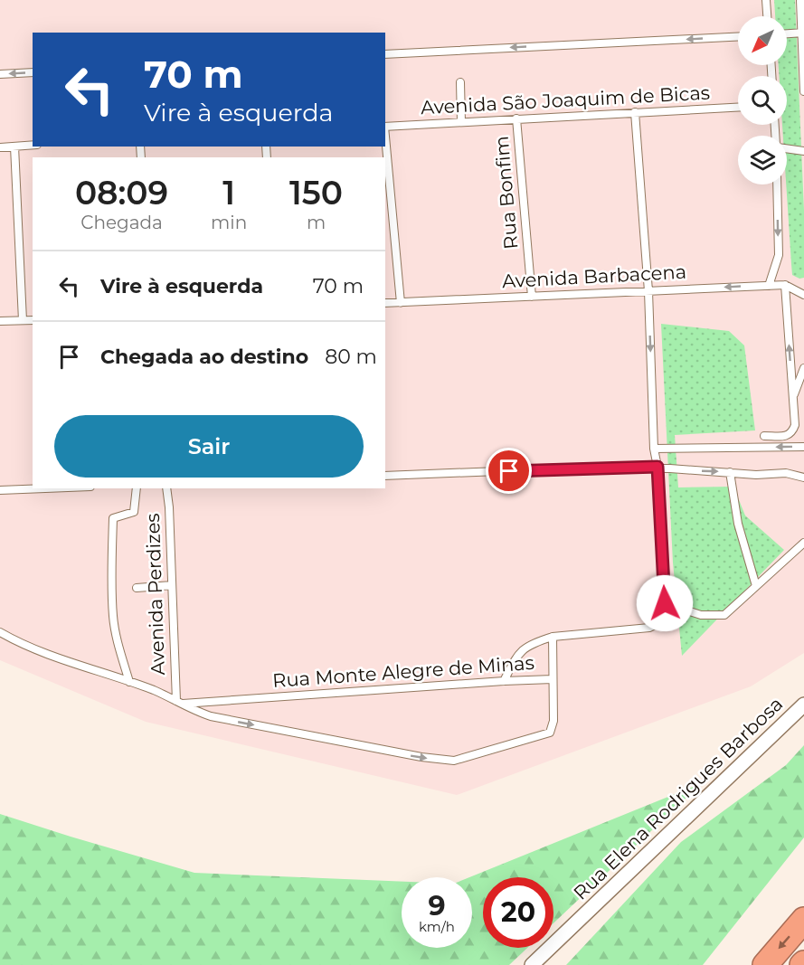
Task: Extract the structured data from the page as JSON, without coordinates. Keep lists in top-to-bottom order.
{
  "streets": {
    "street": ["Rua Elena Rodrigues Barbosa"],
    "lane": [
      "Avenida São Joaquim de Bicas",
      "Rua Bonfim",
      "Avenida Barbacena",
      "Avenida Perdizes",
      "Rua Monte Alegre de Minas"
    ]
  },
  "crossings": [
    ["Avenida São Joaquim de Bicas", "Rua Bonfim"],
    ["Rua Bonfim", "Avenida Barbacena"],
    ["Avenida Perdizes", "Rua Monte Alegre de Minas"]
  ],
  "north": "bottom left",
  "page": {
    "turn": ["70 m", "Vire à esquerda"],
    "eta": [
      "08:09",
      "Chegada",
      "1",
      "min",
      "150",
      "m"
    ],
    "list": [
      {
        "name": "Vire à esquerda",
        "value": "70 m"
      },
      {
        "name": "Chegada ao destino",
        "value": "80 m"
      }
    ],
    "buttons": "Sair",
    "speed": "9 km/h",
    "limit": "20"
  }
}
